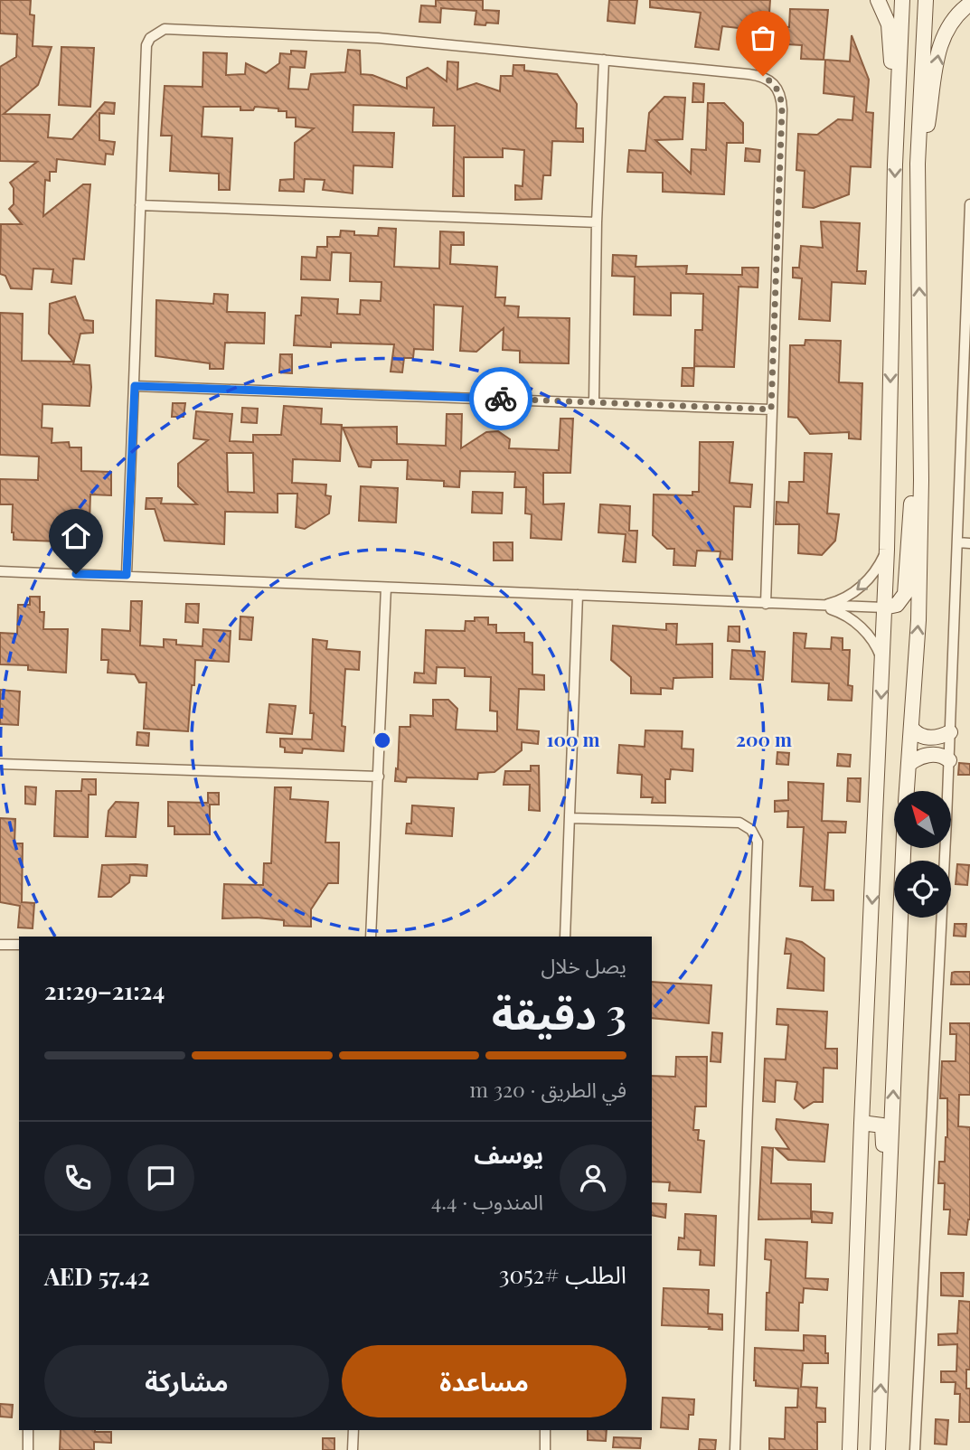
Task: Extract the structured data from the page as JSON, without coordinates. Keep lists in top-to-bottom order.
{
  "north": "top left",
  "page": {
    "heading": ["3 دقيقة", "يصل خلال", "21:24–21:29"],
    "panel": [
      "يوسف",
      "المندوب · 4.4",
      "الطلب #3052",
      "AED 57.42"
    ],
    "bar": "في الطريق · 320 m",
    "buttons": ["مساعدة", "مشاركة"]
  },
  "rings": ["100 m", "200 m"]
}
